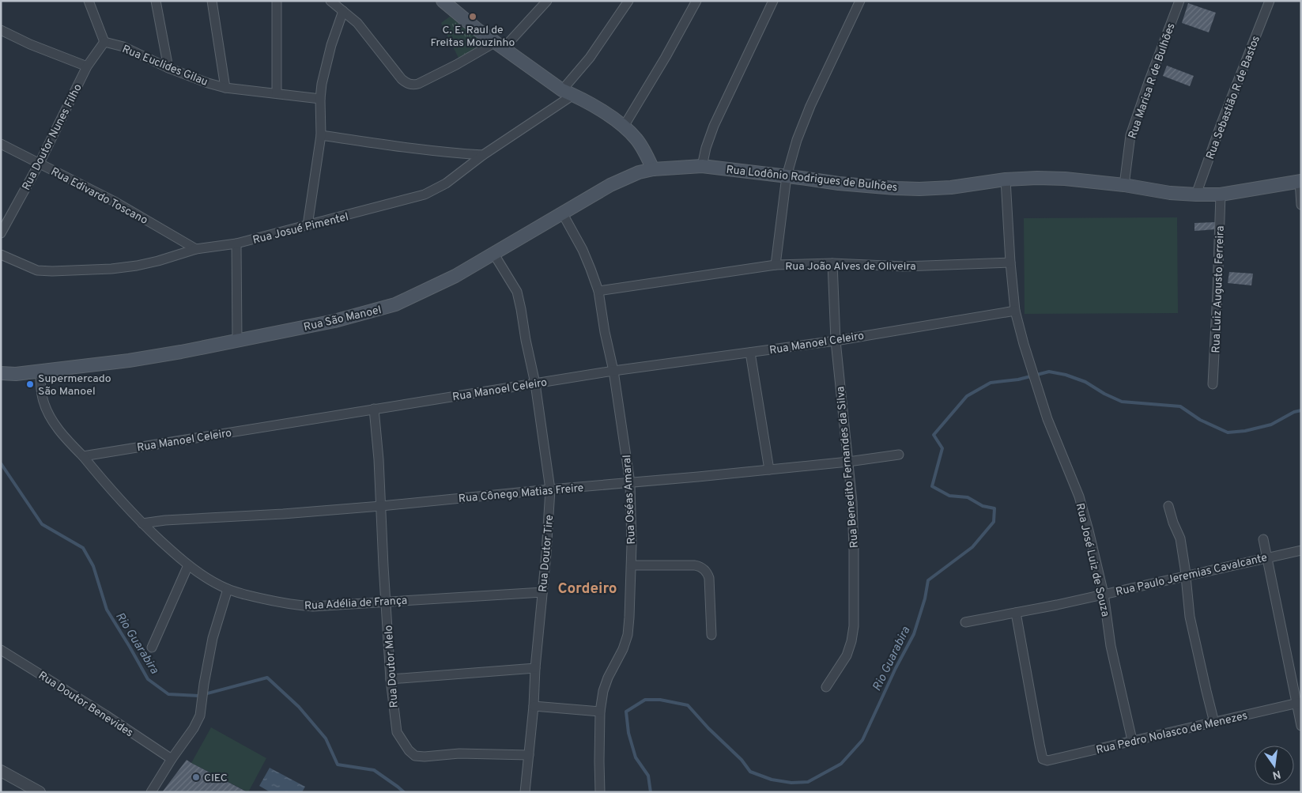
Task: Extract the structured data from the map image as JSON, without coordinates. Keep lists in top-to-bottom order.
{
  "streets": {
    "main road": ["Rua Lodônio Rodrigues de Bulhões", "Rua São Manoel"],
    "street": [
      "Rua Euclides Gilau",
      "Rua Marisa R de Bulhões",
      "Rua Sebastião R de Bastos",
      "Rua Doutor Nunes Filho",
      "Rua Edivardo Toscano",
      "Rua Josué Pimentel",
      "Rua João Alves de Oliveira",
      "Rua Luiz Augusto Ferreira",
      "Rua Manoel Celeiro",
      "Rua Benedito Fernandes da Silva",
      "Rua Cônego Matias Freire",
      "Rua Oséas Amaral",
      "Rua Doutor Tire",
      "Rua José Luiz de Souza",
      "Rua Paulo Jeremias Cavalcante",
      "Rua Adélia de França",
      "Rua Doutor Melo",
      "Rua Doutor Benevides",
      "Rua Pedro Nolasco de Menezes"
    ]
  },
  "crossings": [
    ["Rua Euclides Gilau", "Rua Doutor Nunes Filho"],
    ["Rua Marisa R de Bulhões", "Rua Lodônio Rodrigues de Bulhões"],
    ["Rua Sebastião R de Bastos", "Rua Lodônio Rodrigues de Bulhões"],
    ["Rua Doutor Nunes Filho", "Rua Edivardo Toscano"],
    ["Rua Lodônio Rodrigues de Bulhões", "Rua Luiz Augusto Ferreira"],
    ["Rua Lodônio Rodrigues de Bulhões", "Rua São Manoel"],
    ["Rua Lodônio Rodrigues de Bulhões", "Rua José Luiz de Souza"],
    ["Rua Edivardo Toscano", "Rua Josué Pimentel"],
    ["Rua João Alves de Oliveira", "Rua Benedito Fernandes da Silva"],
    ["Rua João Alves de Oliveira", "Rua Oséas Amaral"],
    ["Rua João Alves de Oliveira", "Rua José Luiz de Souza"],
    ["Rua São Manoel", "Rua Oséas Amaral"],
    ["Rua São Manoel", "Rua Doutor Tire"],
    ["Rua Manoel Celeiro", "Rua Benedito Fernandes da Silva"],
    ["Rua Manoel Celeiro", "Rua Oséas Amaral"],
    ["Rua Manoel Celeiro", "Rua Doutor Tire"],
    ["Rua Manoel Celeiro", "Rua José Luiz de Souza"],
    ["Rua Manoel Celeiro", "Rua Adélia de França"],
    ["Rua Manoel Celeiro", "Rua Doutor Melo"],
    ["Rua Benedito Fernandes da Silva", "Rua Cônego Matias Freire"],
    ["Rua Cônego Matias Freire", "Rua Oséas Amaral"],
    ["Rua Cônego Matias Freire", "Rua Doutor Tire"],
    ["Rua Cônego Matias Freire", "Rua Adélia de França"],
    ["Rua Cônego Matias Freire", "Rua Doutor Melo"],
    ["Rua Doutor Tire", "Rua Adélia de França"],
    ["Rua Doutor Tire", "Rua Doutor Melo"],
    ["Rua José Luiz de Souza", "Rua Paulo Jeremias Cavalcante"],
    ["Rua José Luiz de Souza", "Rua Pedro Nolasco de Menezes"],
    ["Rua Paulo Jeremias Cavalcante", "Rua Pedro Nolasco de Menezes"],
    ["Rua Adélia de França", "Rua Doutor Melo"]
  ],
  "districts": ["Cordeiro"],
  "water": ["Rio Guarabira"],
  "places": ["C. E. Raul de Freitas Mouzinho", "Supermercado São Manoel", "CIEC"],
  "north": "bottom"
}
